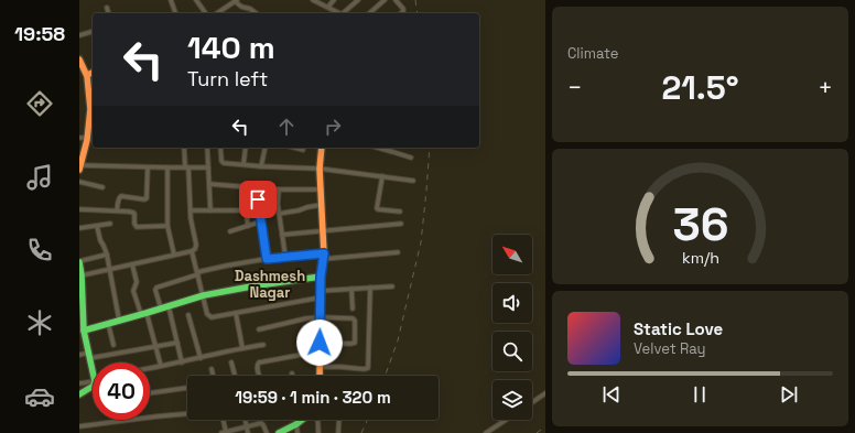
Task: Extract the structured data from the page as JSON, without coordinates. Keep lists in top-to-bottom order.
{
  "districts": ["Dashmesh Nagar"],
  "north": "top left",
  "page": {
    "tabs": "19:58",
    "tile": "Climate",
    "turn": ["140 m", "Turn left"],
    "heat": ["−", "21.5°", "+"],
    "song": ["Static Love", "Velvet Ray"],
    "limit": "40",
    "trip": "19:59 · 1 min · 320 m",
    "gauge": ["36", "km/h"]
  }
}
